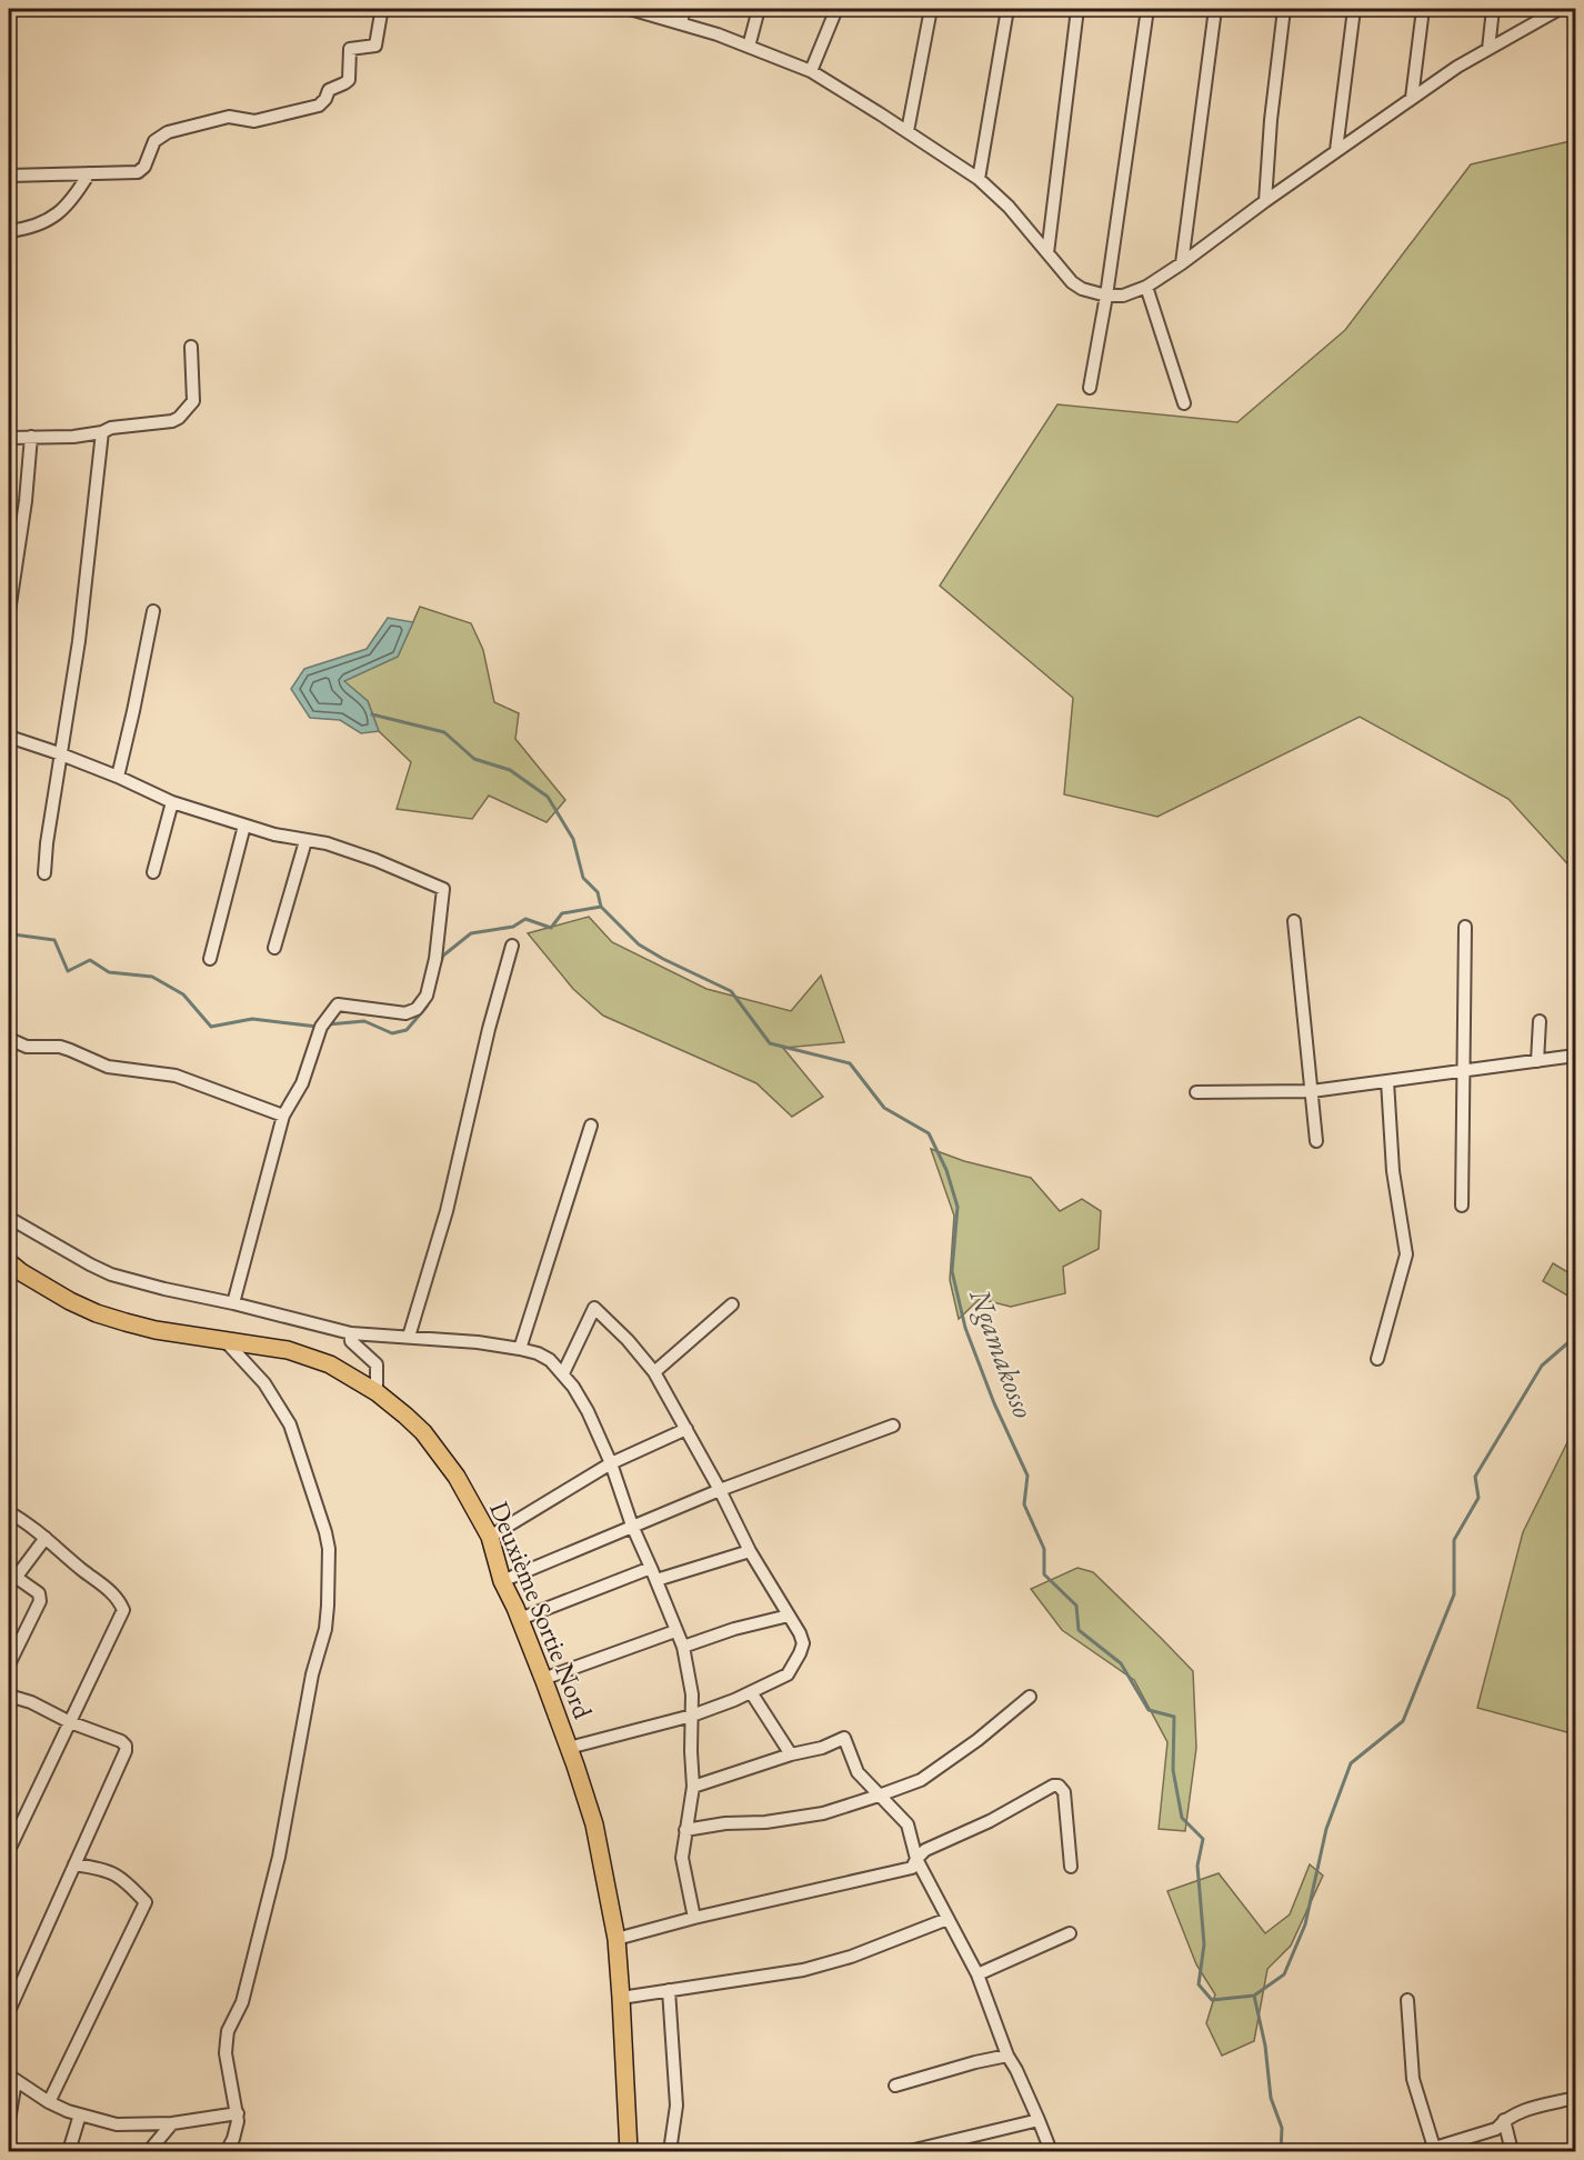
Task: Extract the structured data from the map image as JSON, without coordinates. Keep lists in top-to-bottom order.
{
  "streets": {
    "main road": ["Deuxième Sortie Nord"]
  },
  "water": ["Ngamakosso"]
}
